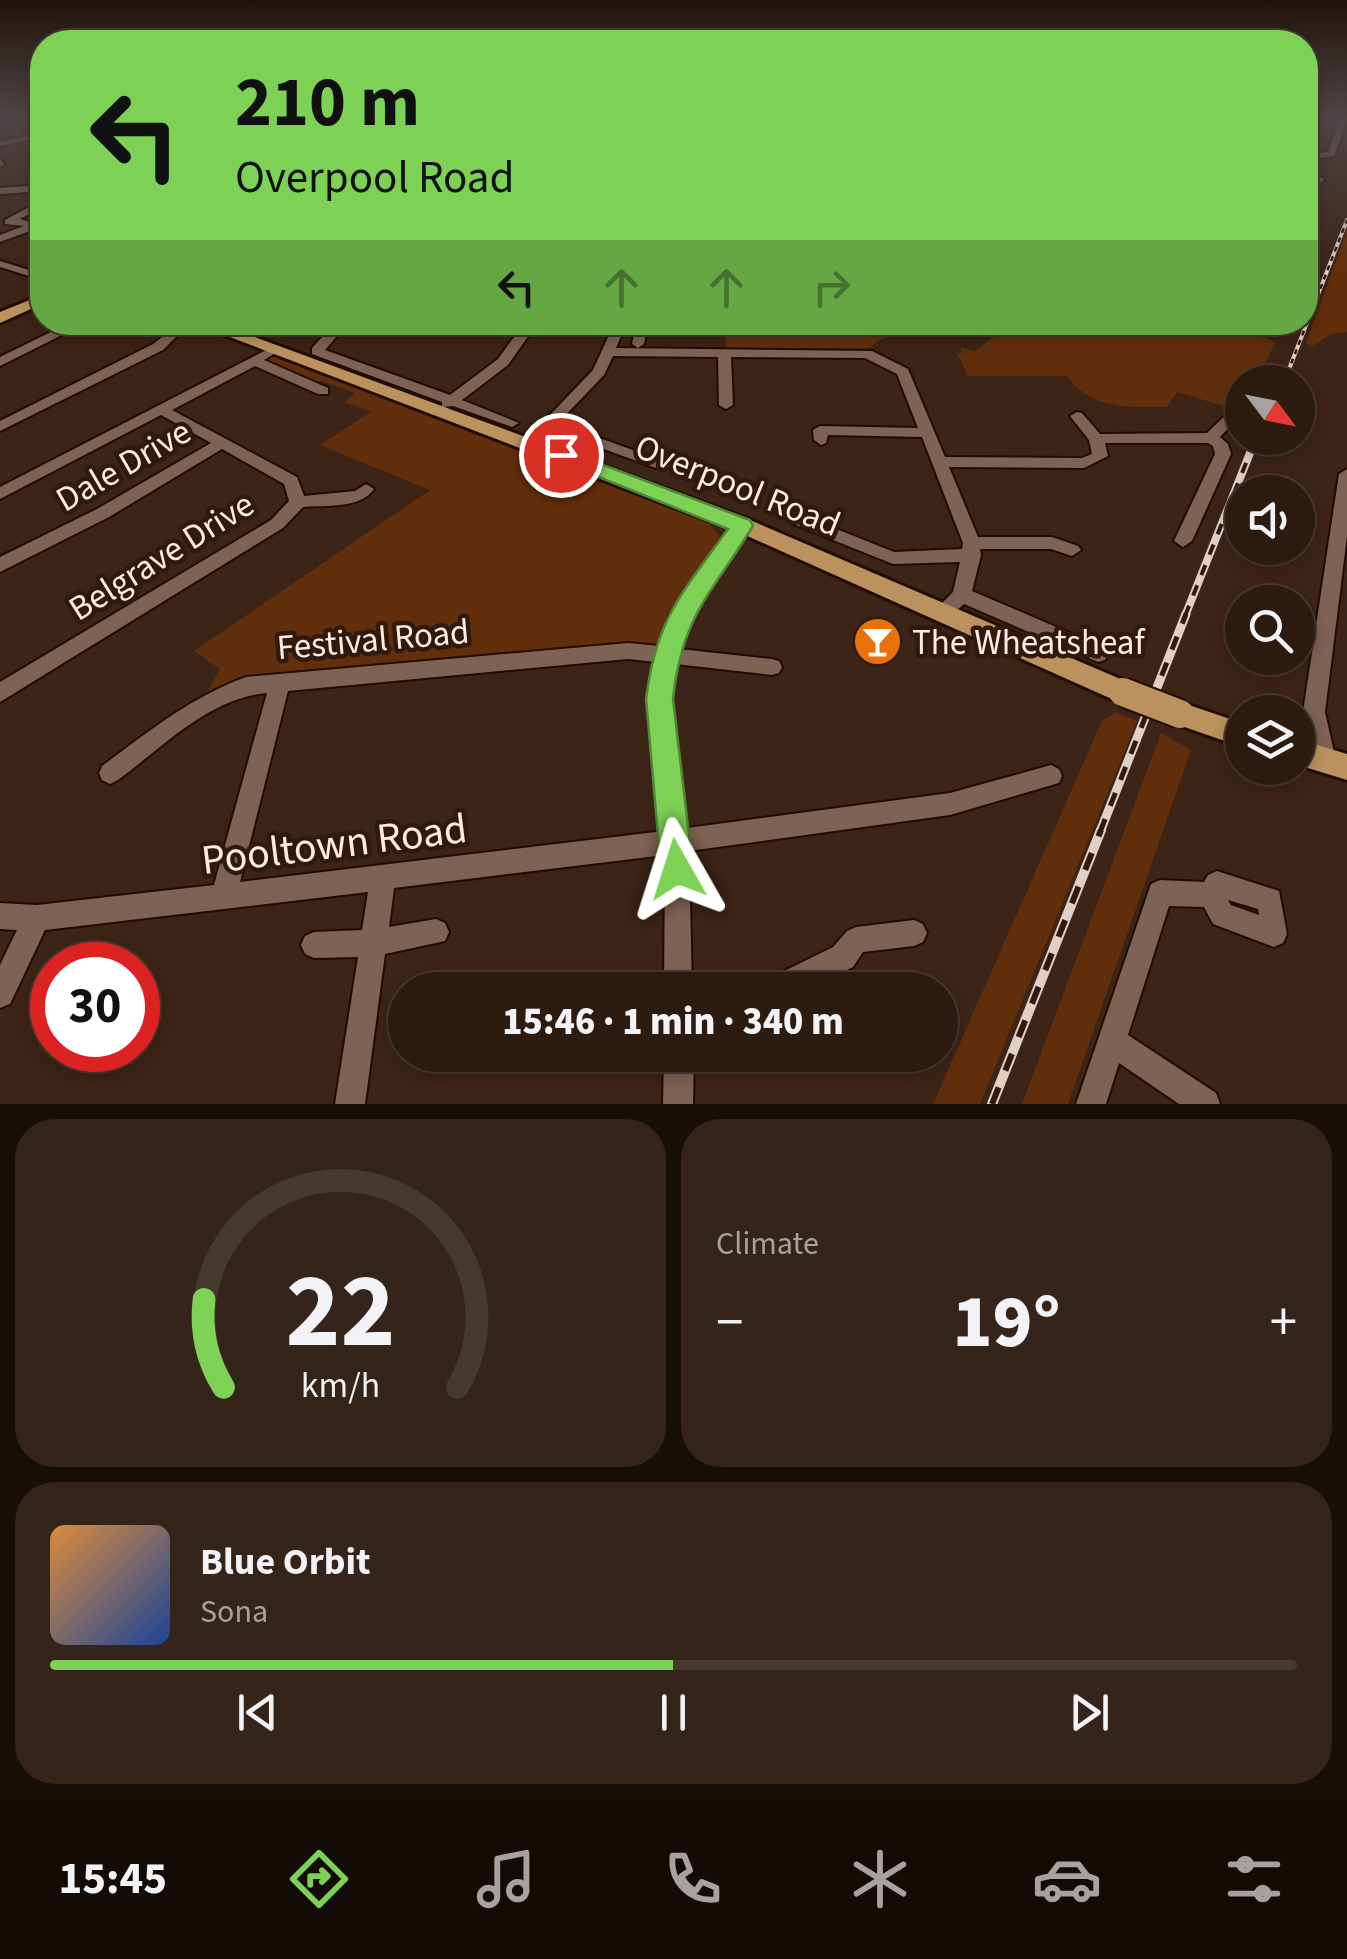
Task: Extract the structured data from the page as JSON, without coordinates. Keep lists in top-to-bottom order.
{
  "streets": {
    "main road": ["Overpool Road"],
    "street": [
      "Dale Drive",
      "Belgrave Drive",
      "Festival Road",
      "Pooltown Road"
    ]
  },
  "crossings": [
    ["Dale Drive", "Belgrave Drive"]
  ],
  "places": {
    "bar": ["The Wheatsheaf"]
  },
  "north": "bottom right",
  "page": {
    "turn": ["210 m", "Overpool Road"],
    "limit": "30",
    "trip": "15:46 · 1 min · 340 m",
    "tile": "Climate",
    "heat": ["−", "19°", "+"],
    "song": ["Blue Orbit", "Sona"],
    "tabs": "15:45",
    "gauge": ["22", "km/h"]
  }
}
